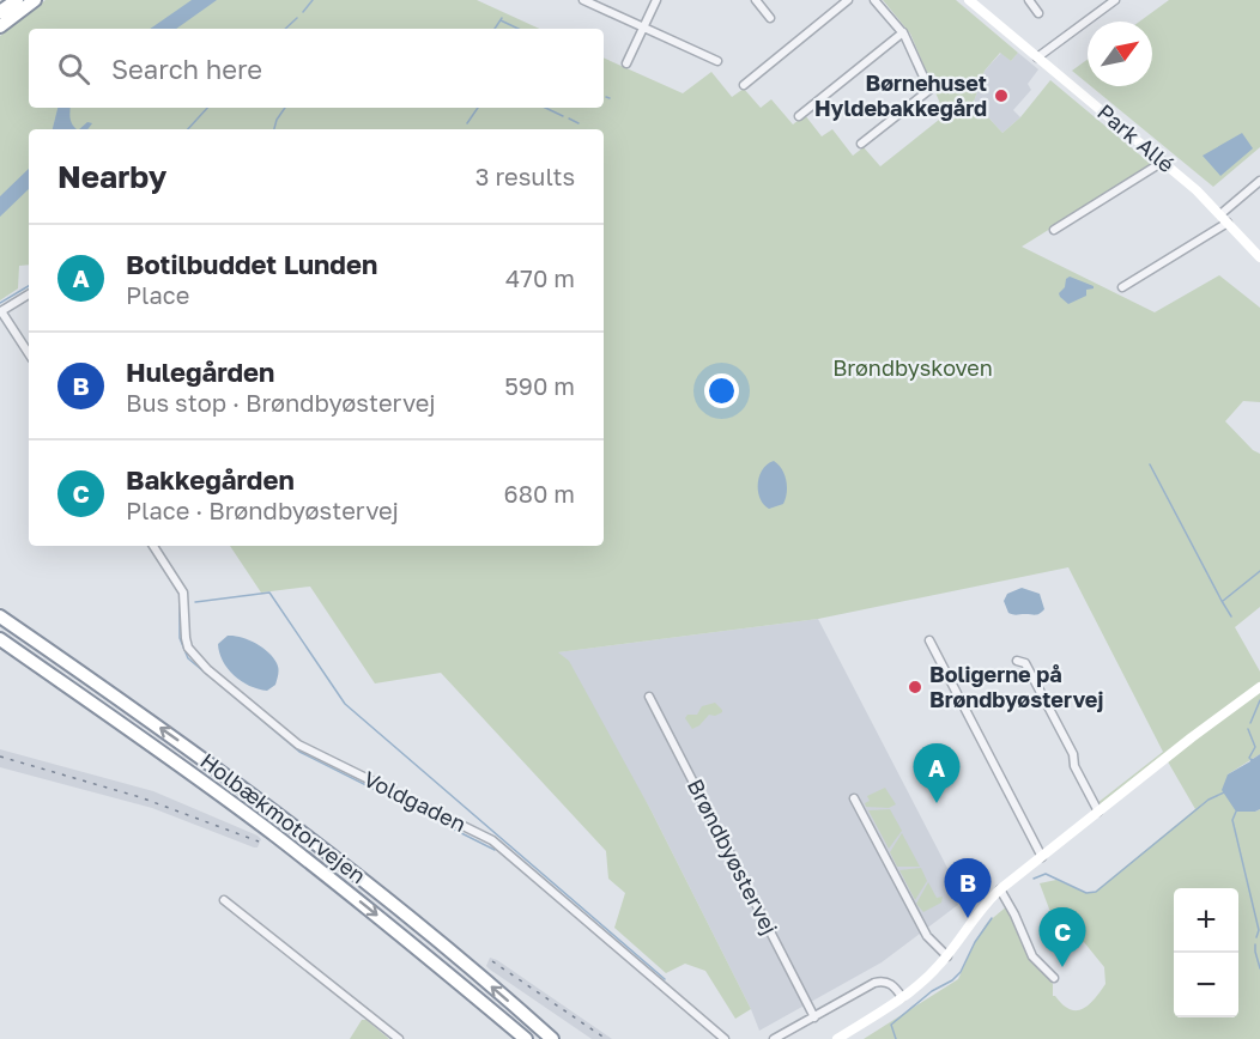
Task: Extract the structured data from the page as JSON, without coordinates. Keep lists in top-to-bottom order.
{
  "streets": {
    "highway": ["Holbækmotorvejen"],
    "street": ["Park Allé", "Voldgaden", "Brøndbyøstervej"]
  },
  "parks": ["Brøndbyskoven"],
  "places": ["Børnehuset Hyldebakkegård", "Boligerne på Brøndbyøstervej"],
  "north": "top right",
  "page": {
    "search": "Search here",
    "heading": ["Nearby", "3 results"],
    "list": [
      {
        "mark": "A",
        "name": "Botilbuddet Lunden",
        "note": "Place",
        "value": "470 m"
      },
      {
        "mark": "B",
        "name": "Hulegården",
        "note": "Bus stop · Brøndbyøstervej",
        "value": "590 m"
      },
      {
        "mark": "C",
        "name": "Bakkegården",
        "note": "Place · Brøndbyøstervej",
        "value": "680 m"
      }
    ],
    "pins": ["A", "B", "C"],
    "map_buttons": ["+", "−"]
  }
}
